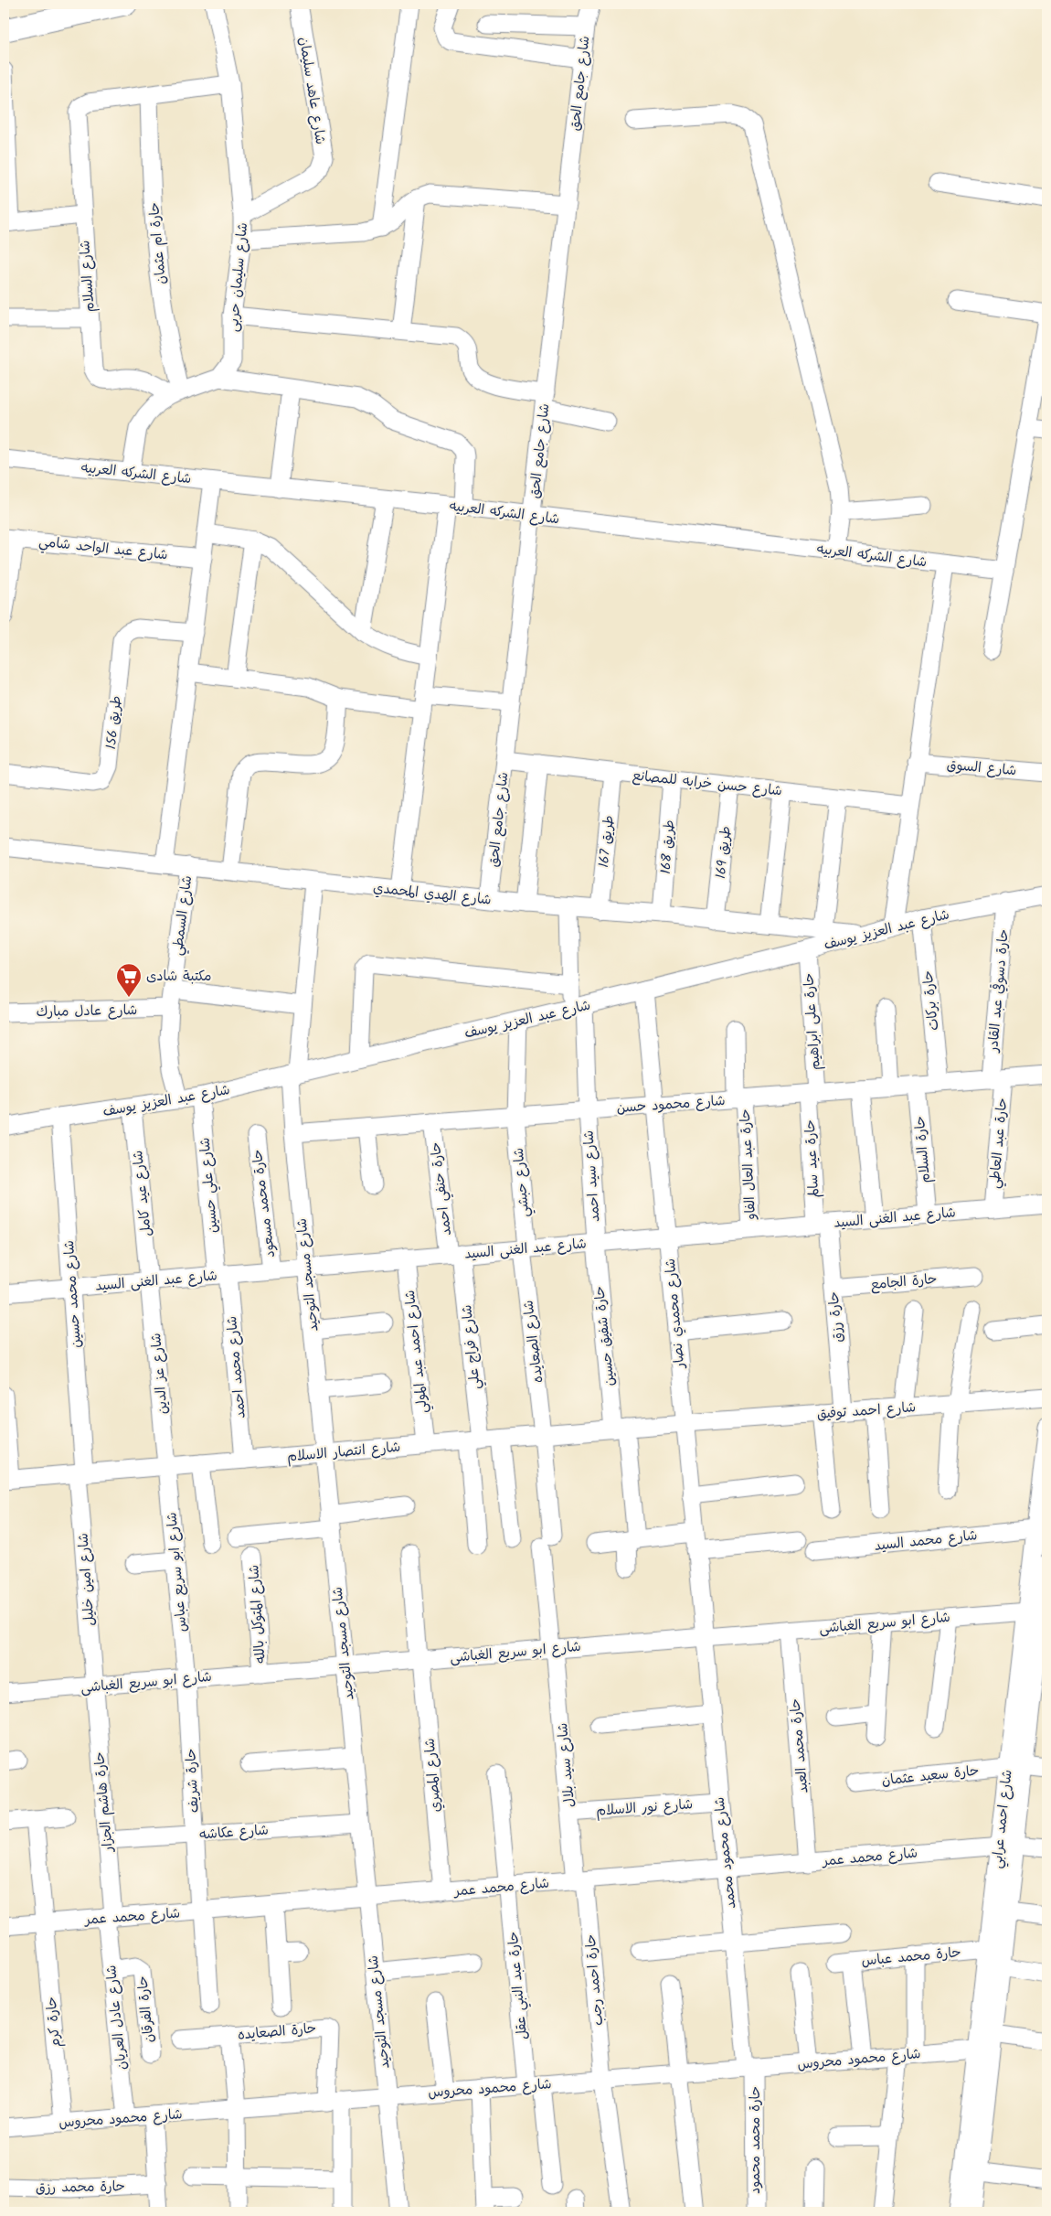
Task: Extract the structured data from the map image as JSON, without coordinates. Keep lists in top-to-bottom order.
{
  "streets": {
    "street": [
      "شارع جامع الحق",
      "شارع عاهد سليمان",
      "حارة ام عثمان",
      "شارع السلام",
      "شارع سليمان حربى",
      "شارع الشركه العربيه",
      "شارع عبد الواحد شامي",
      "طريق 156",
      "شارع السوق",
      "شارع حسن خرابه للمصانع",
      "طريق 167",
      "طريق 168",
      "طريق 169",
      "شارع الهدي المحمدي",
      "شارع السمطي",
      "شارع عبد العزيز يوسف",
      "حارة دسوقي عبد القادر",
      "حارة بركات",
      "شارع عادل مبارك",
      "حارة على ابراهيم",
      "شارع محمود حسن",
      "حارة عبد العاطي",
      "حارة السلام",
      "حارة عيد سالم",
      "حارة عبد العال الفاو",
      "شارع سيد احمد",
      "شارع حبشي",
      "شارع علي حسين",
      "حارة حنفي احمد",
      "شارع عيد كامل",
      "حارة محمد مسعود",
      "شارع عبد الغنى السيد",
      "شارع مسجد التوحيد",
      "حارة الجامع",
      "شارع محمد حسين",
      "شارع محمدي نصار",
      "حارة رزق",
      "حارة شفيق حسين",
      "شارع الصعايده",
      "شارع فراج علي",
      "شارع احمد عبد المولي",
      "شارع محمد احمد",
      "شارع عز الدين",
      "شارع احمد توفيق",
      "شارع انتصار الاسلام",
      "شارع محمد السيد",
      "شارع ابو سريع عباس",
      "شارع امين خليل",
      "شارع المتوكل بالله",
      "شارع ابو سريع الغباشى",
      "حارة محمد العبد",
      "شارع سيد بلال",
      "شارع المصري",
      "حارة سعيد عثمان",
      "حارة شريف",
      "حارة هاشم الجزار",
      "شارع نور الاسلام",
      "شارع احمد عرابي",
      "شارع عكاشه",
      "شارع محمود محمد",
      "شارع محمد عمر",
      "حارة محمد عباس",
      "حارة احمد رجب",
      "حارة عبد النبي عقل",
      "حارة الفرقان",
      "شارع عادل العريان",
      "حارة كرم",
      "حارة الصعايده",
      "شارع محمود محروس",
      "حارة محمد محمود",
      "حارة محمد رزق"
    ]
  },
  "crossings": [
    ["شارع جامع الحق", "شارع الشركه العربيه"],
    ["شارع جامع الحق", "شارع حسن خرابه للمصانع"],
    ["شارع جامع الحق", "شارع الهدي المحمدي"],
    ["شارع عاهد سليمان", "شارع سليمان حربى"],
    ["حارة ام عثمان", "شارع السلام"],
    ["شارع حسن خرابه للمصانع", "طريق 167"],
    ["شارع حسن خرابه للمصانع", "طريق 168"],
    ["شارع حسن خرابه للمصانع", "طريق 169"],
    ["طريق 167", "شارع الهدي المحمدي"],
    ["طريق 168", "شارع الهدي المحمدي"],
    ["طريق 169", "شارع الهدي المحمدي"],
    ["شارع الهدي المحمدي", "شارع السمطي"],
    ["شارع الهدي المحمدي", "شارع عبد العزيز يوسف"],
    ["شارع الهدي المحمدي", "شارع سيد احمد"],
    ["شارع الهدي المحمدي", "شارع مسجد التوحيد"],
    ["شارع السمطي", "شارع عبد العزيز يوسف"],
    ["شارع السمطي", "شارع عادل مبارك"],
    ["شارع عبد العزيز يوسف", "حارة دسوقي عبد القادر"],
    ["شارع عبد العزيز يوسف", "حارة بركات"],
    ["شارع عبد العزيز يوسف", "حارة على ابراهيم"],
    ["شارع عبد العزيز يوسف", "شارع سيد احمد"],
    ["شارع عبد العزيز يوسف", "شارع حبشي"],
    ["شارع عبد العزيز يوسف", "شارع علي حسين"],
    ["شارع عبد العزيز يوسف", "شارع عيد كامل"],
    ["شارع عبد العزيز يوسف", "شارع مسجد التوحيد"],
    ["شارع عبد العزيز يوسف", "شارع محمد حسين"],
    ["شارع عبد العزيز يوسف", "شارع محمدي نصار"],
    ["حارة دسوقي عبد القادر", "شارع محمود حسن"],
    ["حارة دسوقي عبد القادر", "حارة عبد العاطي"],
    ["حارة بركات", "شارع محمود حسن"],
    ["حارة على ابراهيم", "شارع محمود حسن"],
    ["حارة على ابراهيم", "حارة عيد سالم"],
    ["شارع محمود حسن", "حارة عبد العاطي"],
    ["شارع محمود حسن", "حارة السلام"],
    ["شارع محمود حسن", "حارة عيد سالم"],
    ["شارع محمود حسن", "حارة عبد العال الفاو"],
    ["شارع محمود حسن", "شارع سيد احمد"],
    ["شارع محمود حسن", "شارع حبشي"],
    ["شارع محمود حسن", "حارة حنفي احمد"],
    ["شارع محمود حسن", "شارع مسجد التوحيد"],
    ["شارع محمود حسن", "شارع محمدي نصار"],
    ["حارة عبد العاطي", "شارع عبد الغنى السيد"],
    ["حارة السلام", "شارع عبد الغنى السيد"],
    ["حارة عيد سالم", "شارع عبد الغنى السيد"],
    ["حارة عيد سالم", "حارة رزق"],
    ["حارة عبد العال الفاو", "شارع عبد الغنى السيد"],
    ["شارع سيد احمد", "شارع عبد الغنى السيد"],
    ["شارع سيد احمد", "حارة شفيق حسين"],
    ["شارع حبشي", "شارع عبد الغنى السيد"],
    ["شارع حبشي", "شارع الصعايده"],
    ["شارع علي حسين", "شارع عبد الغنى السيد"],
    ["شارع علي حسين", "شارع محمد احمد"],
    ["حارة حنفي احمد", "شارع عبد الغنى السيد"],
    ["حارة حنفي احمد", "شارع فراج علي"],
    ["شارع عيد كامل", "شارع عبد الغنى السيد"],
    ["شارع عيد كامل", "شارع عز الدين"],
    ["حارة محمد مسعود", "شارع عبد الغنى السيد"],
    ["شارع عبد الغنى السيد", "شارع مسجد التوحيد"],
    ["شارع عبد الغنى السيد", "شارع محمد حسين"],
    ["شارع عبد الغنى السيد", "شارع محمدي نصار"],
    ["شارع عبد الغنى السيد", "حارة رزق"],
    ["شارع عبد الغنى السيد", "حارة شفيق حسين"],
    ["شارع عبد الغنى السيد", "شارع الصعايده"],
    ["شارع عبد الغنى السيد", "شارع فراج علي"],
    ["شارع عبد الغنى السيد", "شارع احمد عبد المولي"],
    ["شارع عبد الغنى السيد", "شارع محمد احمد"],
    ["شارع عبد الغنى السيد", "شارع عز الدين"],
    ["شارع مسجد التوحيد", "شارع انتصار الاسلام"],
    ["شارع مسجد التوحيد", "شارع ابو سريع الغباشى"],
    ["شارع مسجد التوحيد", "شارع عكاشه"],
    ["شارع مسجد التوحيد", "شارع محمد عمر"],
    ["شارع مسجد التوحيد", "شارع محمود محروس"],
    ["حارة الجامع", "حارة رزق"],
    ["شارع محمد حسين", "شارع انتصار الاسلام"],
    ["شارع محمد حسين", "شارع امين خليل"],
    ["شارع محمدي نصار", "شارع احمد توفيق"],
    ["شارع محمدي نصار", "شارع انتصار الاسلام"],
    ["شارع محمدي نصار", "شارع ابو سريع الغباشى"],
    ["شارع محمدي نصار", "شارع محمود محمد"],
    ["حارة رزق", "شارع احمد توفيق"],
    ["حارة شفيق حسين", "شارع انتصار الاسلام"],
    ["شارع الصعايده", "شارع انتصار الاسلام"],
    ["شارع الصعايده", "شارع سيد بلال"],
    ["شارع فراج علي", "شارع انتصار الاسلام"],
    ["شارع احمد عبد المولي", "شارع انتصار الاسلام"],
    ["شارع محمد احمد", "شارع انتصار الاسلام"],
    ["شارع عز الدين", "شارع انتصار الاسلام"],
    ["شارع عز الدين", "شارع ابو سريع عباس"],
    ["شارع احمد توفيق", "شارع انتصار الاسلام"],
    ["شارع انتصار الاسلام", "شارع ابو سريع عباس"],
    ["شارع انتصار الاسلام", "شارع امين خليل"],
    ["شارع محمد السيد", "شارع احمد عرابي"],
    ["شارع ابو سريع عباس", "شارع ابو سريع الغباشى"],
    ["شارع ابو سريع عباس", "حارة شريف"],
    ["شارع امين خليل", "شارع ابو سريع الغباشى"],
    ["شارع امين خليل", "حارة هاشم الجزار"],
    ["شارع المتوكل بالله", "شارع ابو سريع الغباشى"],
    ["شارع ابو سريع الغباشى", "حارة محمد العبد"],
    ["شارع ابو سريع الغباشى", "شارع سيد بلال"],
    ["شارع ابو سريع الغباشى", "شارع المصري"],
    ["شارع ابو سريع الغباشى", "حارة شريف"],
    ["شارع ابو سريع الغباشى", "حارة هاشم الجزار"],
    ["شارع ابو سريع الغباشى", "شارع احمد عرابي"],
    ["شارع ابو سريع الغباشى", "شارع محمود محمد"],
    ["حارة محمد العبد", "شارع محمد عمر"],
    ["شارع سيد بلال", "شارع نور الاسلام"],
    ["شارع سيد بلال", "شارع محمد عمر"],
    ["شارع سيد بلال", "حارة احمد رجب"],
    ["شارع المصري", "شارع محمد عمر"],
    ["حارة سعيد عثمان", "شارع احمد عرابي"],
    ["حارة شريف", "شارع عكاشه"],
    ["حارة شريف", "شارع محمد عمر"],
    ["حارة هاشم الجزار", "شارع عكاشه"],
    ["حارة هاشم الجزار", "شارع محمد عمر"],
    ["حارة هاشم الجزار", "شارع عادل العريان"],
    ["شارع نور الاسلام", "شارع محمود محمد"],
    ["شارع احمد عرابي", "شارع محمد عمر"],
    ["شارع احمد عرابي", "حارة محمد عباس"],
    ["شارع احمد عرابي", "شارع محمود محروس"],
    ["شارع محمود محمد", "شارع محمد عمر"],
    ["شارع محمود محمد", "شارع محمود محروس"],
    ["شارع محمود محمد", "حارة محمد محمود"],
    ["شارع محمد عمر", "حارة احمد رجب"],
    ["شارع محمد عمر", "حارة عبد النبي عقل"],
    ["شارع محمد عمر", "شارع عادل العريان"],
    ["شارع محمد عمر", "حارة كرم"],
    ["حارة احمد رجب", "شارع محمود محروس"],
    ["حارة عبد النبي عقل", "شارع محمود محروس"],
    ["حارة الفرقان", "شارع عادل العريان"],
    ["شارع عادل العريان", "شارع محمود محروس"],
    ["حارة كرم", "شارع محمود محروس"],
    ["حارة الصعايده", "شارع محمود محروس"],
    ["شارع محمود محروس", "حارة محمد محمود"]
  ],
  "places": {
    "supermarket": ["مكتبة شادى"]
  }
}
